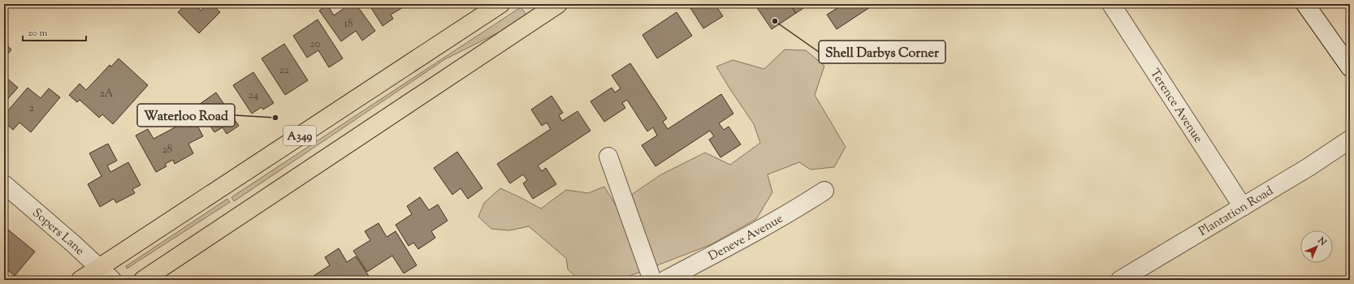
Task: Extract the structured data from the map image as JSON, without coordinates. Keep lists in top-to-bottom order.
{
  "streets": {
    "main road": ["A349"],
    "street": [
      "Terence Avenue",
      "Plantation Road",
      "Sopers Lane",
      "Deneve Avenue"
    ]
  },
  "crossings": [
    ["Terence Avenue", "Plantation Road"],
    ["A349", "Sopers Lane"]
  ],
  "places": ["Shell Darbys Corner", "Waterloo Road"],
  "house_numbers": [
    "18",
    "20",
    "22",
    "2A",
    "24",
    "2",
    "28"
  ],
  "scale_bar": "20 m",
  "north": "top right"
}
